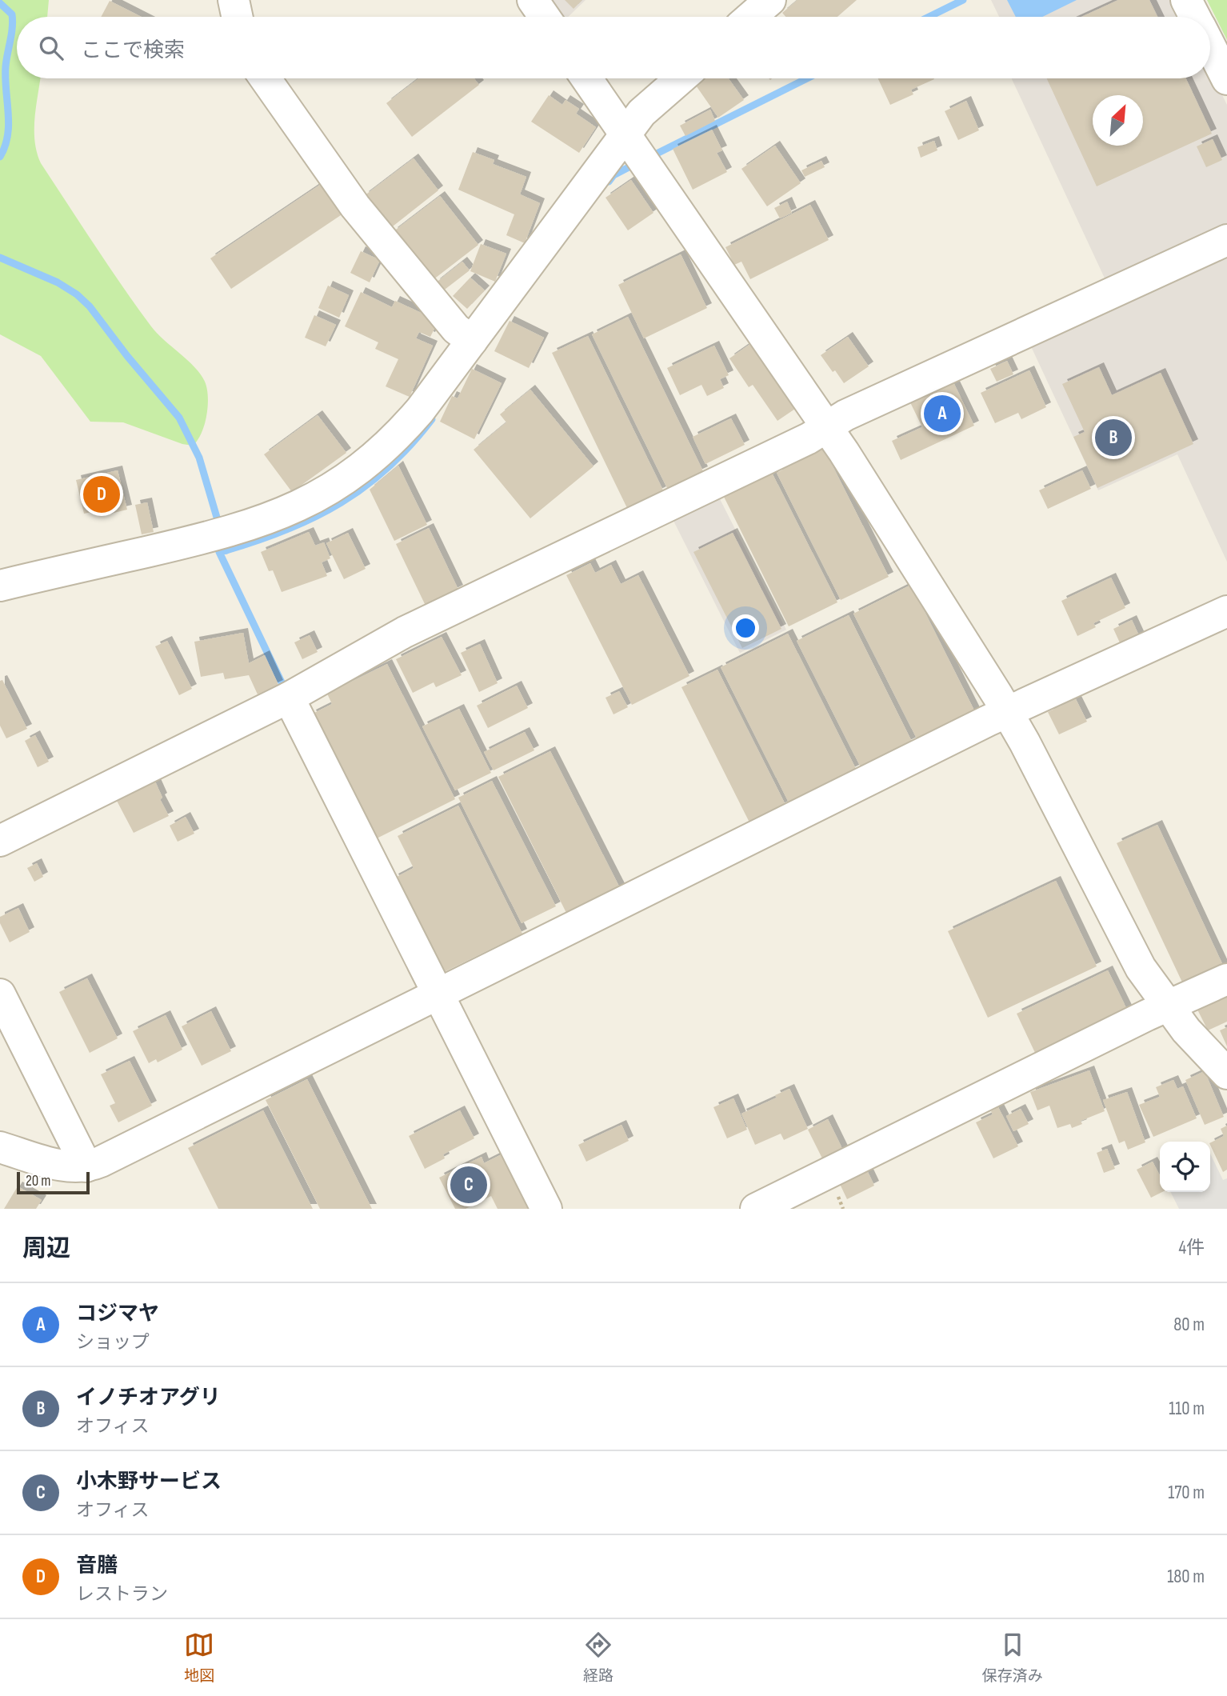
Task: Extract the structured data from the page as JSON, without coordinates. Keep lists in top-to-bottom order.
{
  "scale_bar": "20 m",
  "north": "top right",
  "page": {
    "search": "ここで検索",
    "pins": [
      "A",
      "B",
      "D",
      "C"
    ],
    "scale": "20 m",
    "heading": ["周辺", "4件"],
    "list": [
      {
        "mark": "A",
        "name": "コジマヤ",
        "note": "ショップ",
        "value": "80 m"
      },
      {
        "mark": "B",
        "name": "イノチオアグリ",
        "note": "オフィス",
        "value": "110 m"
      },
      {
        "mark": "C",
        "name": "小木野サービス",
        "note": "オフィス",
        "value": "170 m"
      },
      {
        "mark": "D",
        "name": "音膳",
        "note": "レストラン",
        "value": "180 m"
      }
    ],
    "nav": ["地図", "経路", "保存済み"]
  }
}
